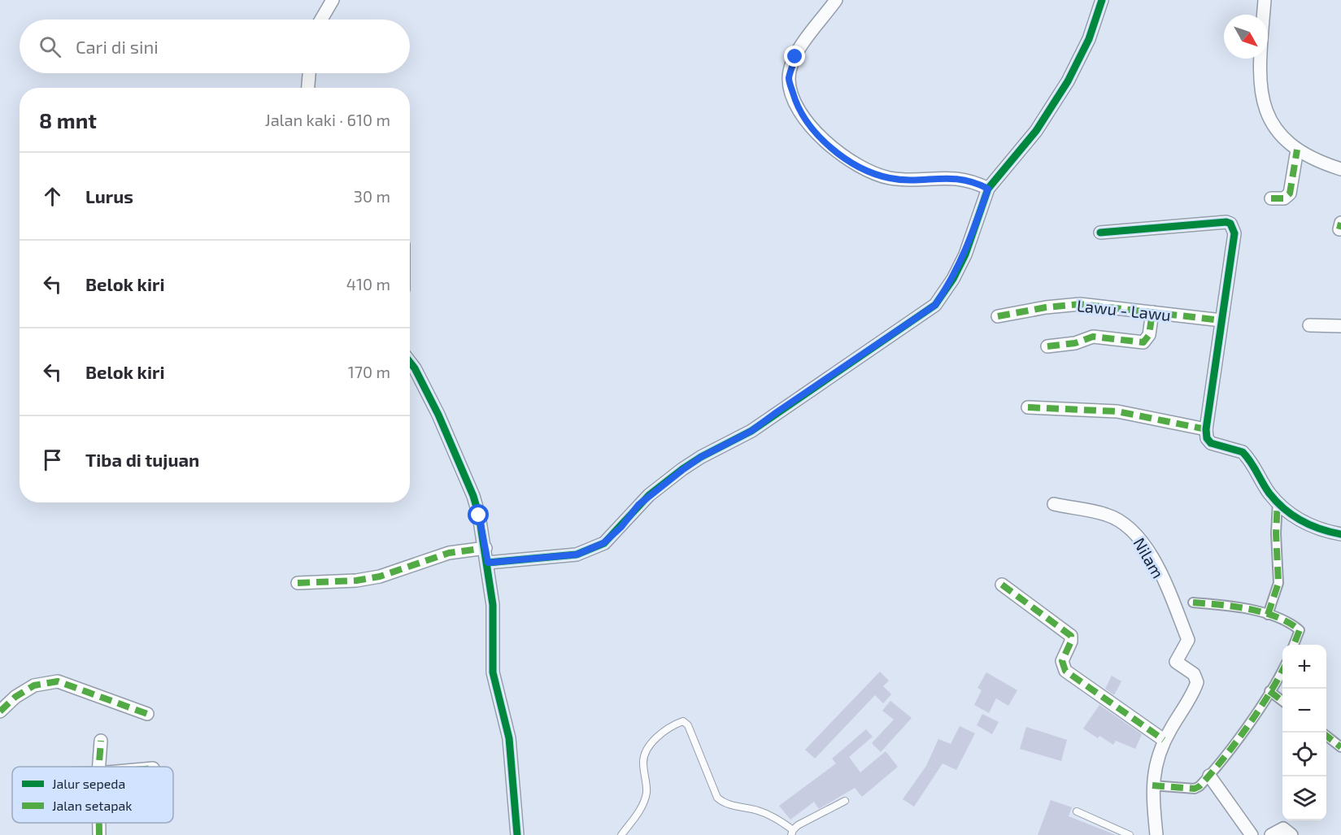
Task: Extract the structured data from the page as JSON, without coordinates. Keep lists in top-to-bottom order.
{
  "streets": {
    "street": ["Lawu - Lawu", "Nilam"]
  },
  "legend": ["Jalur sepeda", "Jalan setapak"],
  "north": "bottom right",
  "page": {
    "search": "Cari di sini",
    "heading": ["8 mnt", "Jalan kaki · 610 m"],
    "list": [
      ["Lurus", "30 m"],
      ["Belok kiri", "410 m"],
      ["Belok kiri", "170 m"],
      "Tiba di tujuan"
    ],
    "map_buttons": ["+", "−"]
  }
}
